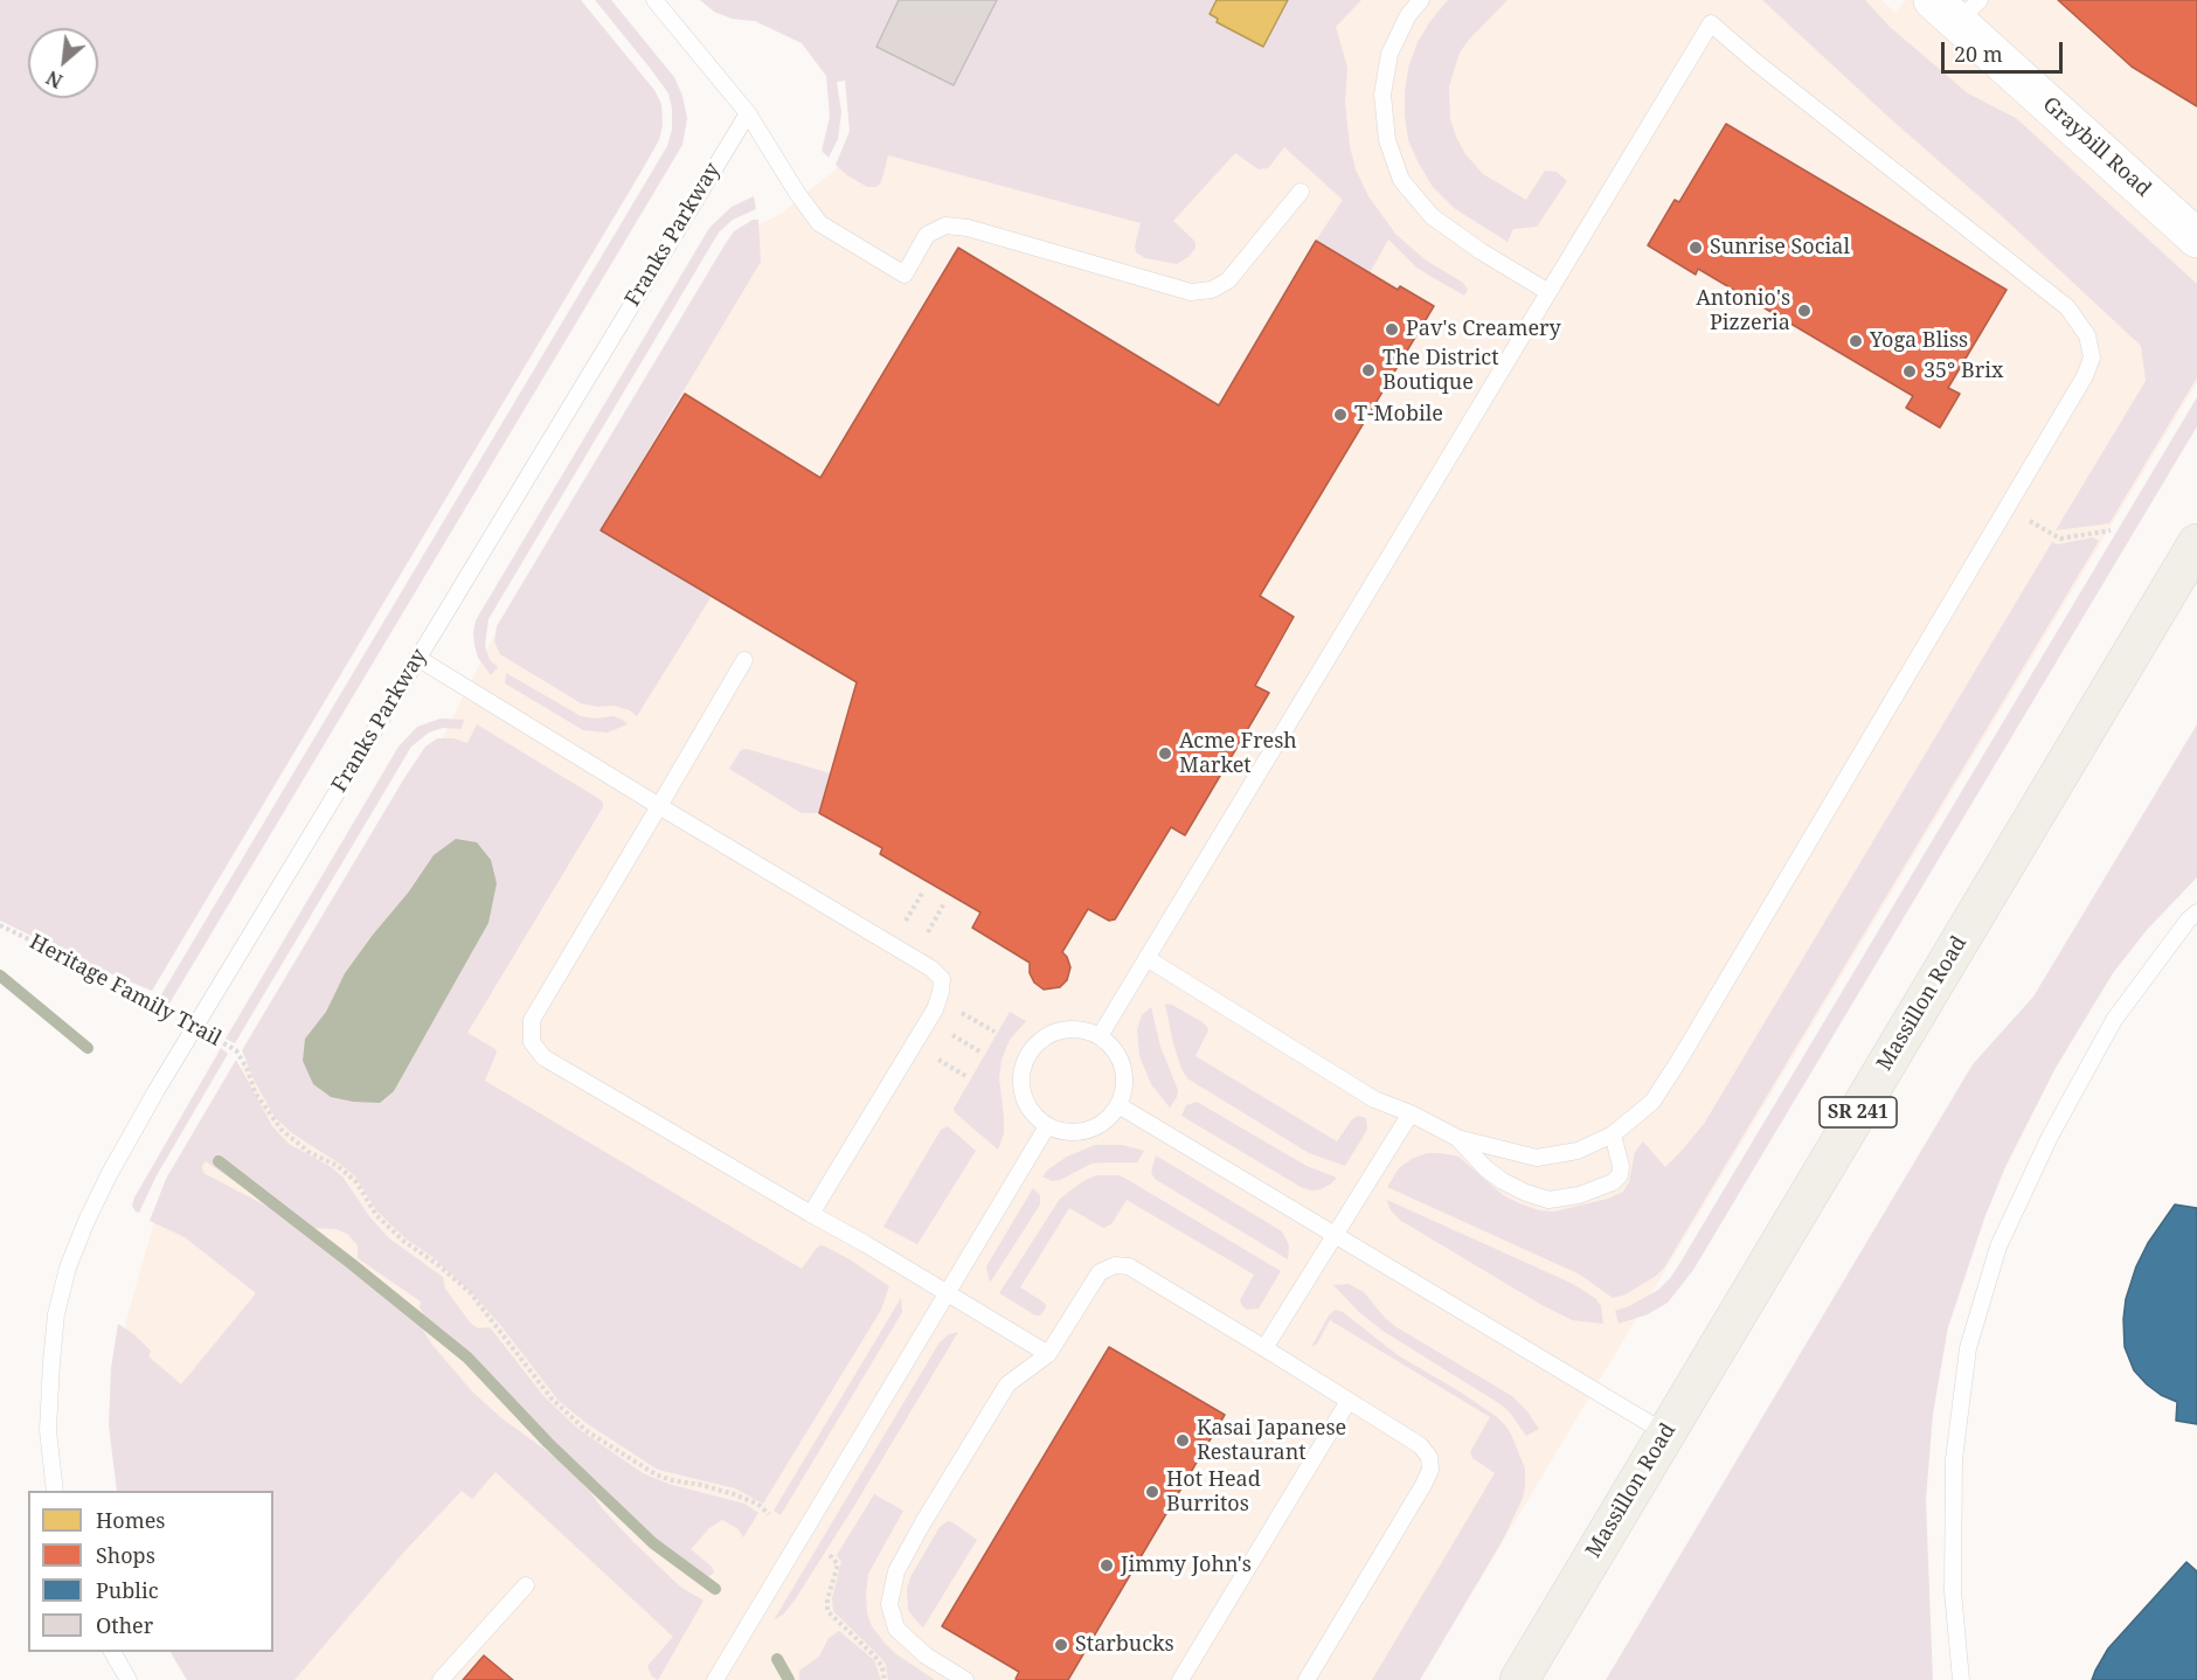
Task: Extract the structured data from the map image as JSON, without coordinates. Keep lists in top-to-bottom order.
{
  "streets": {
    "main road": ["Massillon Road", "SR 241"],
    "street": ["Graybill Road"],
    "lane": ["Franks Parkway"],
    "path": ["Heritage Family Trail"]
  },
  "crossings": [
    ["Franks Parkway", "Heritage Family Trail"]
  ],
  "places": [
    "Sunrise Social",
    "Antonio's Pizzeria",
    "Pav's Creamery",
    "Yoga Bliss",
    "The District Boutique",
    "35° Brix",
    "T-Mobile",
    "Acme Fresh Market",
    "Kasai Japanese Restaurant",
    "Hot Head Burritos",
    "Jimmy John's",
    "Starbucks"
  ],
  "legend": [
    "Homes",
    "Shops",
    "Public",
    "Other"
  ],
  "scale_bar": "20 m",
  "north": "bottom left"
}
